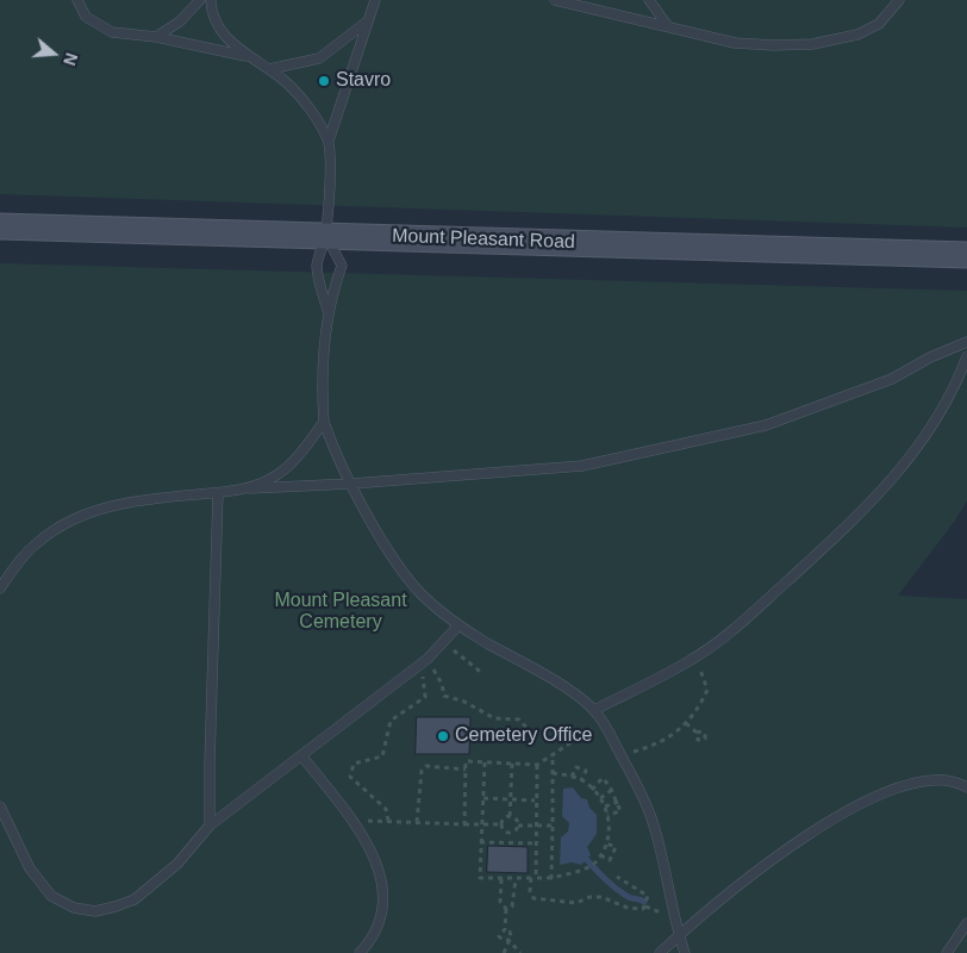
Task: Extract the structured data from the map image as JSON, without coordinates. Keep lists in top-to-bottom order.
{
  "streets": {
    "main road": ["Mount Pleasant Road"]
  },
  "parks": ["Mount Pleasant Cemetery"],
  "places": ["Stavro", "Cemetery Office"],
  "north": "right"
}
